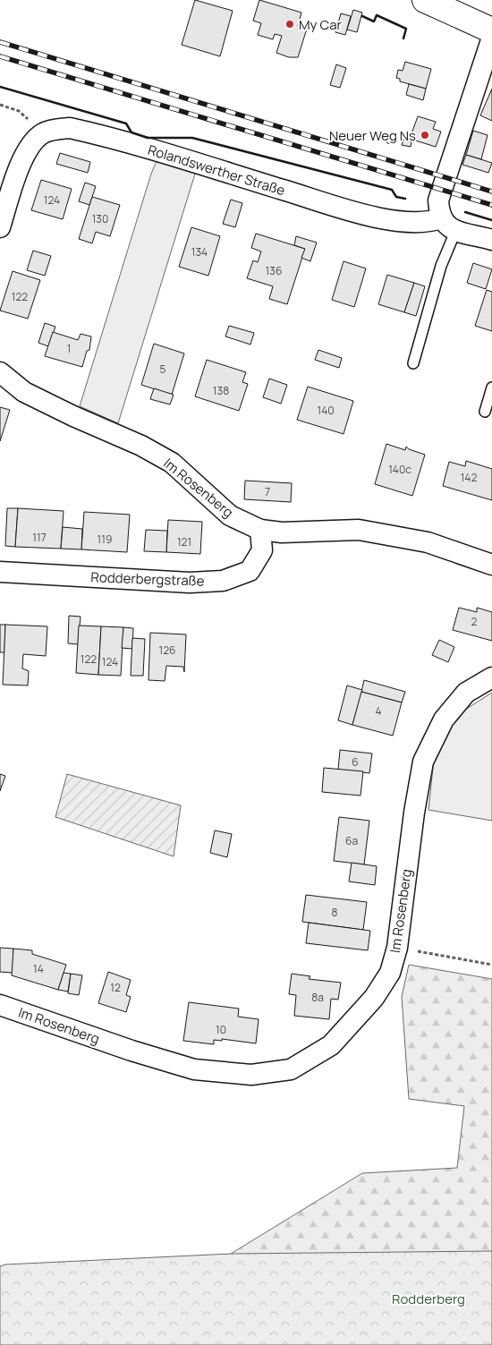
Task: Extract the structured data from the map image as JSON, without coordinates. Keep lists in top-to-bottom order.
{
  "streets": {
    "street": ["Rolandswerther Straße", "Im Rosenberg", "Rodderbergstraße"]
  },
  "crossings": [
    ["Im Rosenberg", "Rodderbergstraße"]
  ],
  "parks": ["Rodderberg"],
  "places": ["My Car", "Neuer Weg Ns"],
  "house_numbers": [
    "124",
    "130",
    "134",
    "136",
    "122",
    "1",
    "5",
    "138",
    "140",
    "140c",
    "142",
    "7",
    "117",
    "119",
    "121",
    "2",
    "126",
    "122",
    "124",
    "4",
    "6",
    "6a",
    "8",
    "14",
    "12",
    "8a",
    "10"
  ]
}
